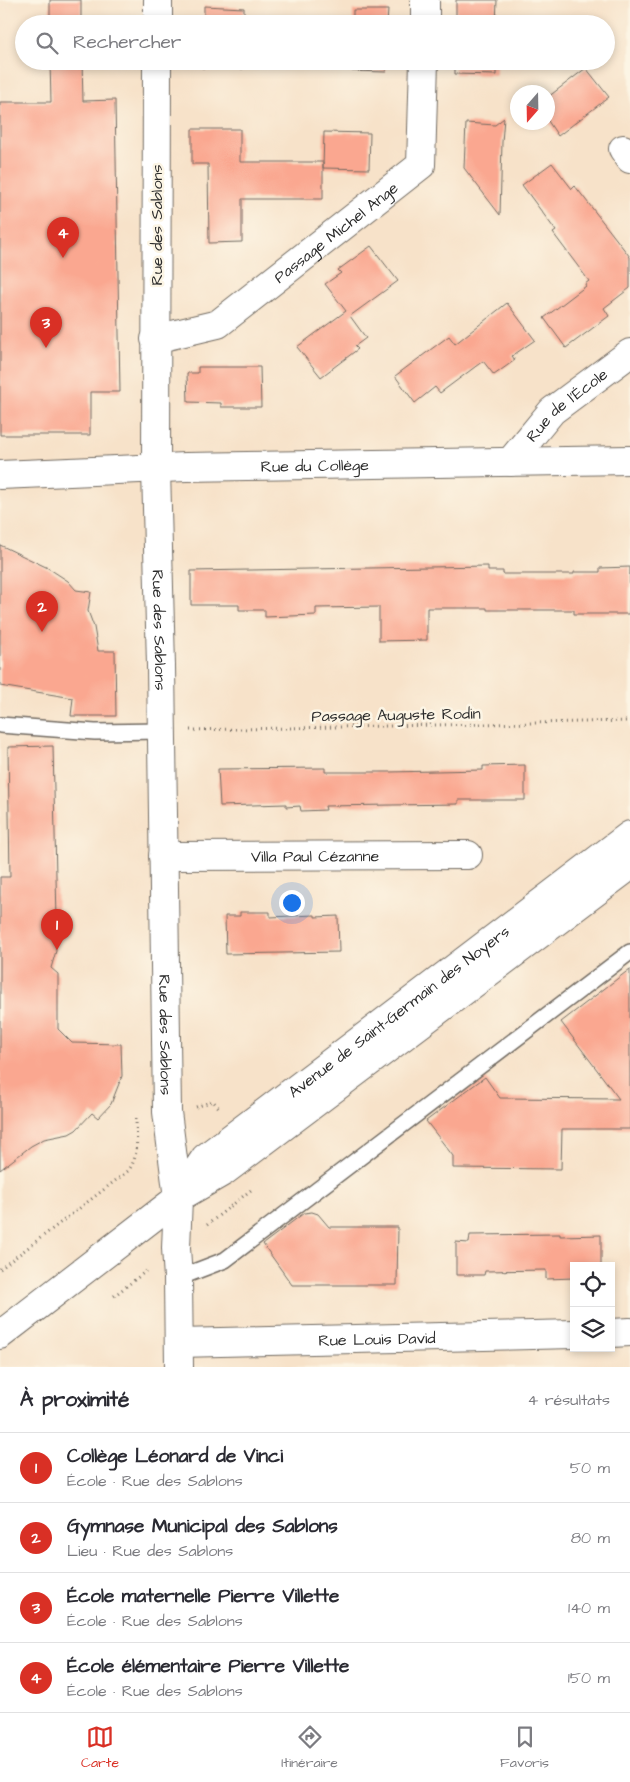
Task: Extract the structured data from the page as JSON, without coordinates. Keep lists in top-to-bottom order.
{
  "streets": {
    "street": [
      "Rue des Sablons",
      "Passage Michel Ange",
      "Rue de l'École",
      "Rue du Collège",
      "Villa Paul Cézanne",
      "Avenue de Saint-Germain des Noyers",
      "Rue Louis David"
    ],
    "path": ["Passage Auguste Rodin"]
  },
  "crossings": [
    ["Rue des Sablons", "Passage Michel Ange"],
    ["Rue des Sablons", "Rue du Collège"],
    ["Rue des Sablons", "Passage Auguste Rodin"],
    ["Rue des Sablons", "Villa Paul Cézanne"],
    ["Rue des Sablons", "Avenue de Saint-Germain des Noyers"],
    ["Rue des Sablons", "Rue Louis David"],
    ["Rue de l'École", "Rue du Collège"]
  ],
  "north": "bottom",
  "page": {
    "search": "Rechercher",
    "pins": [
      "4",
      "3",
      "2",
      "1"
    ],
    "heading": ["À proximité", "4 résultats"],
    "list": [
      {
        "mark": "1",
        "name": "Collège Léonard de Vinci",
        "note": "École · Rue des Sablons",
        "value": "50 m"
      },
      {
        "mark": "2",
        "name": "Gymnase Municipal des Sablons",
        "note": "Lieu · Rue des Sablons",
        "value": "80 m"
      },
      {
        "mark": "3",
        "name": "École maternelle Pierre Villette",
        "note": "École · Rue des Sablons",
        "value": "140 m"
      },
      {
        "mark": "4",
        "name": "École élémentaire Pierre Villette",
        "note": "École · Rue des Sablons",
        "value": "150 m"
      }
    ],
    "nav": ["Carte", "Itinéraire", "Favoris"]
  }
}
